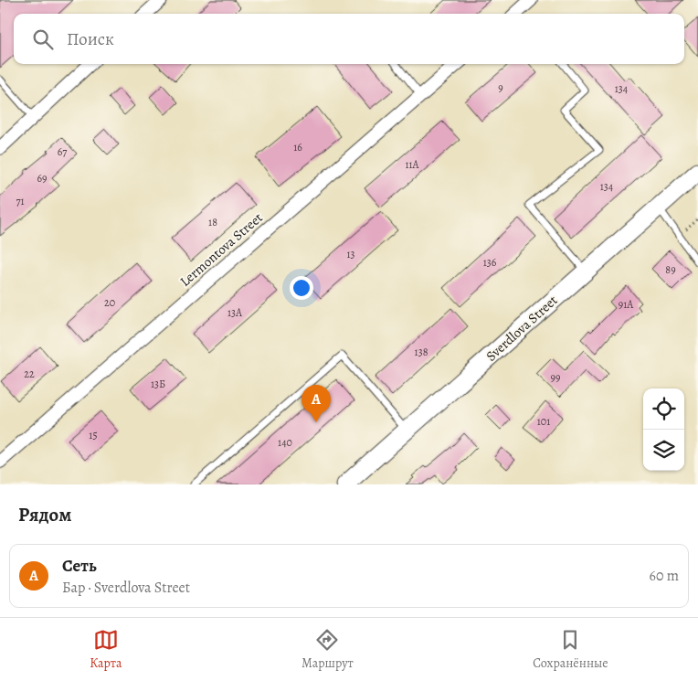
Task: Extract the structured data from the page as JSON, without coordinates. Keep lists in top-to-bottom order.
{
  "streets": {
    "main road": ["Sverdlova Street"],
    "street": ["Lermontova Street"]
  },
  "house_numbers": [
    "9",
    "134",
    "16",
    "67",
    "11А",
    "69",
    "134",
    "71",
    "18",
    "13",
    "136",
    "89",
    "20",
    "91А",
    "13А",
    "138",
    "22",
    "99",
    "13Б",
    "101",
    "15",
    "140"
  ],
  "page": {
    "search": "Поиск",
    "pins": "A",
    "heading": "Рядом",
    "list": [
      {
        "mark": "A",
        "name": "Сеть",
        "note": "Бар · Sverdlova Street",
        "value": "60 m"
      }
    ],
    "nav": ["Карта", "Маршрут", "Сохранённые"]
  }
}
